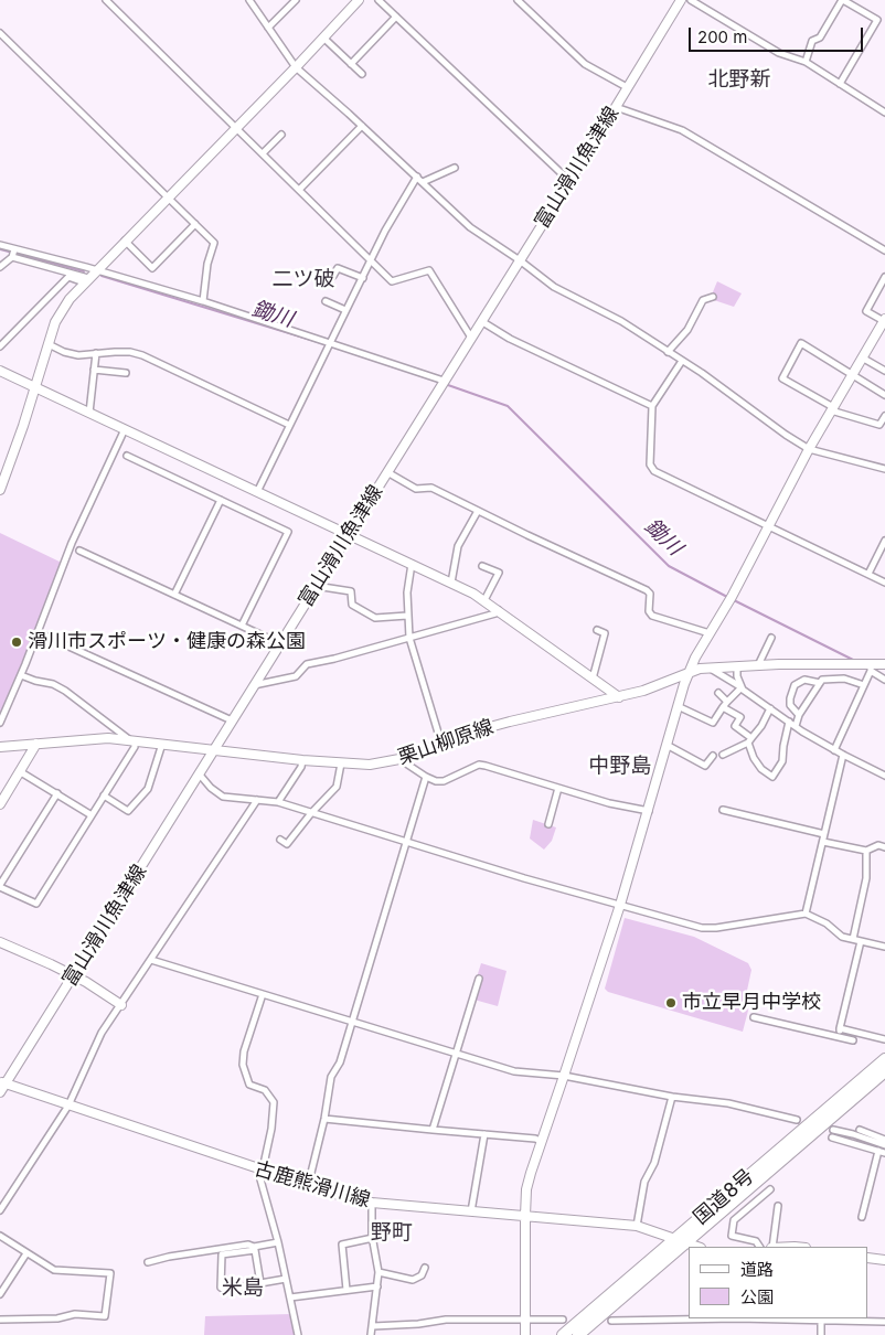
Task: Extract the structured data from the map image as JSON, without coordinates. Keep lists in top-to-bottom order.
{
  "streets": {
    "highway": ["国道8号"],
    "main road": ["富山滑川魚津線", "栗山柳原線", "古鹿熊滑川線"]
  },
  "crossings": [
    ["富山滑川魚津線", "栗山柳原線"],
    ["富山滑川魚津線", "古鹿熊滑川線"],
    ["古鹿熊滑川線", "国道8号"]
  ],
  "districts": [
    "北野新",
    "二ツ破",
    "中野島",
    "野町",
    "米島"
  ],
  "water": ["鋤川"],
  "places": ["滑川市スポーツ・健康の森公園", "市立早月中学校"],
  "legend": ["道路", "公園"],
  "scale_bar": "200 m"
}
